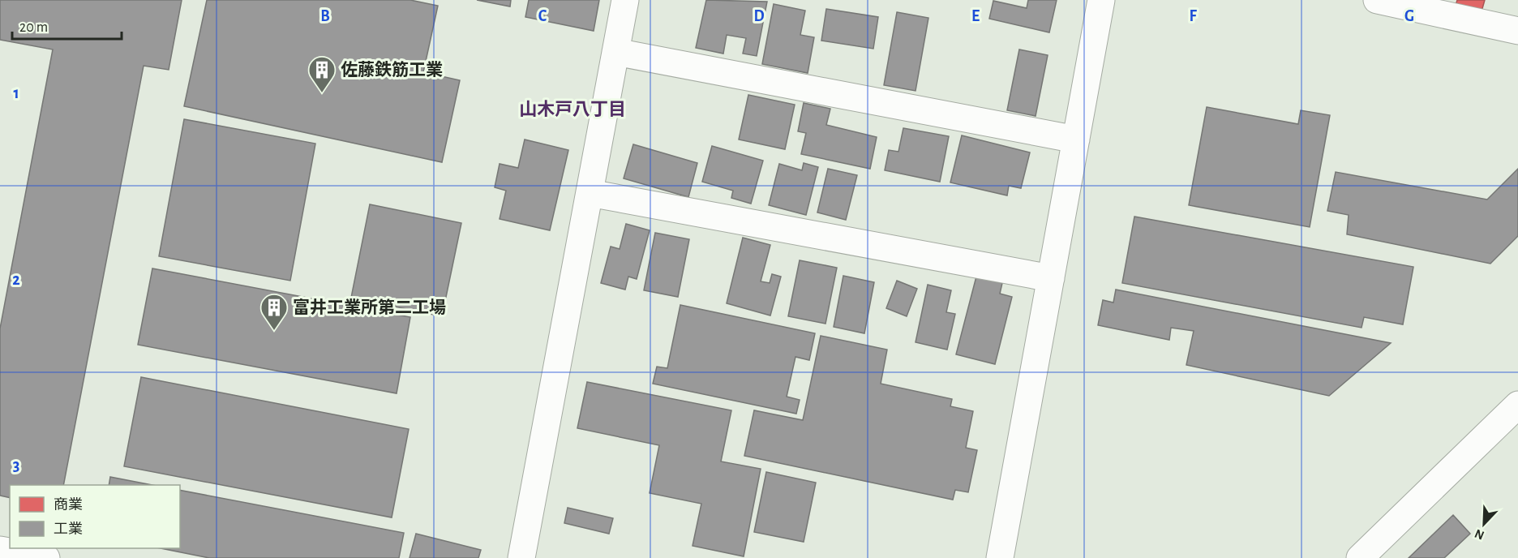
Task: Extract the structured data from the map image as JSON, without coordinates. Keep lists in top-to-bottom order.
{
  "districts": ["山木戸八丁目"],
  "places": {
    "building": ["佐藤鉄筋工業", "富井工業所第二工場"]
  },
  "legend": ["商業", "工業"],
  "scale_bar": "20 m",
  "north": "bottom left",
  "grid": {
    "columns": [
      "B",
      "C",
      "D",
      "E",
      "F",
      "G"
    ],
    "rows": ["1", "2", "3"]
  }
}
